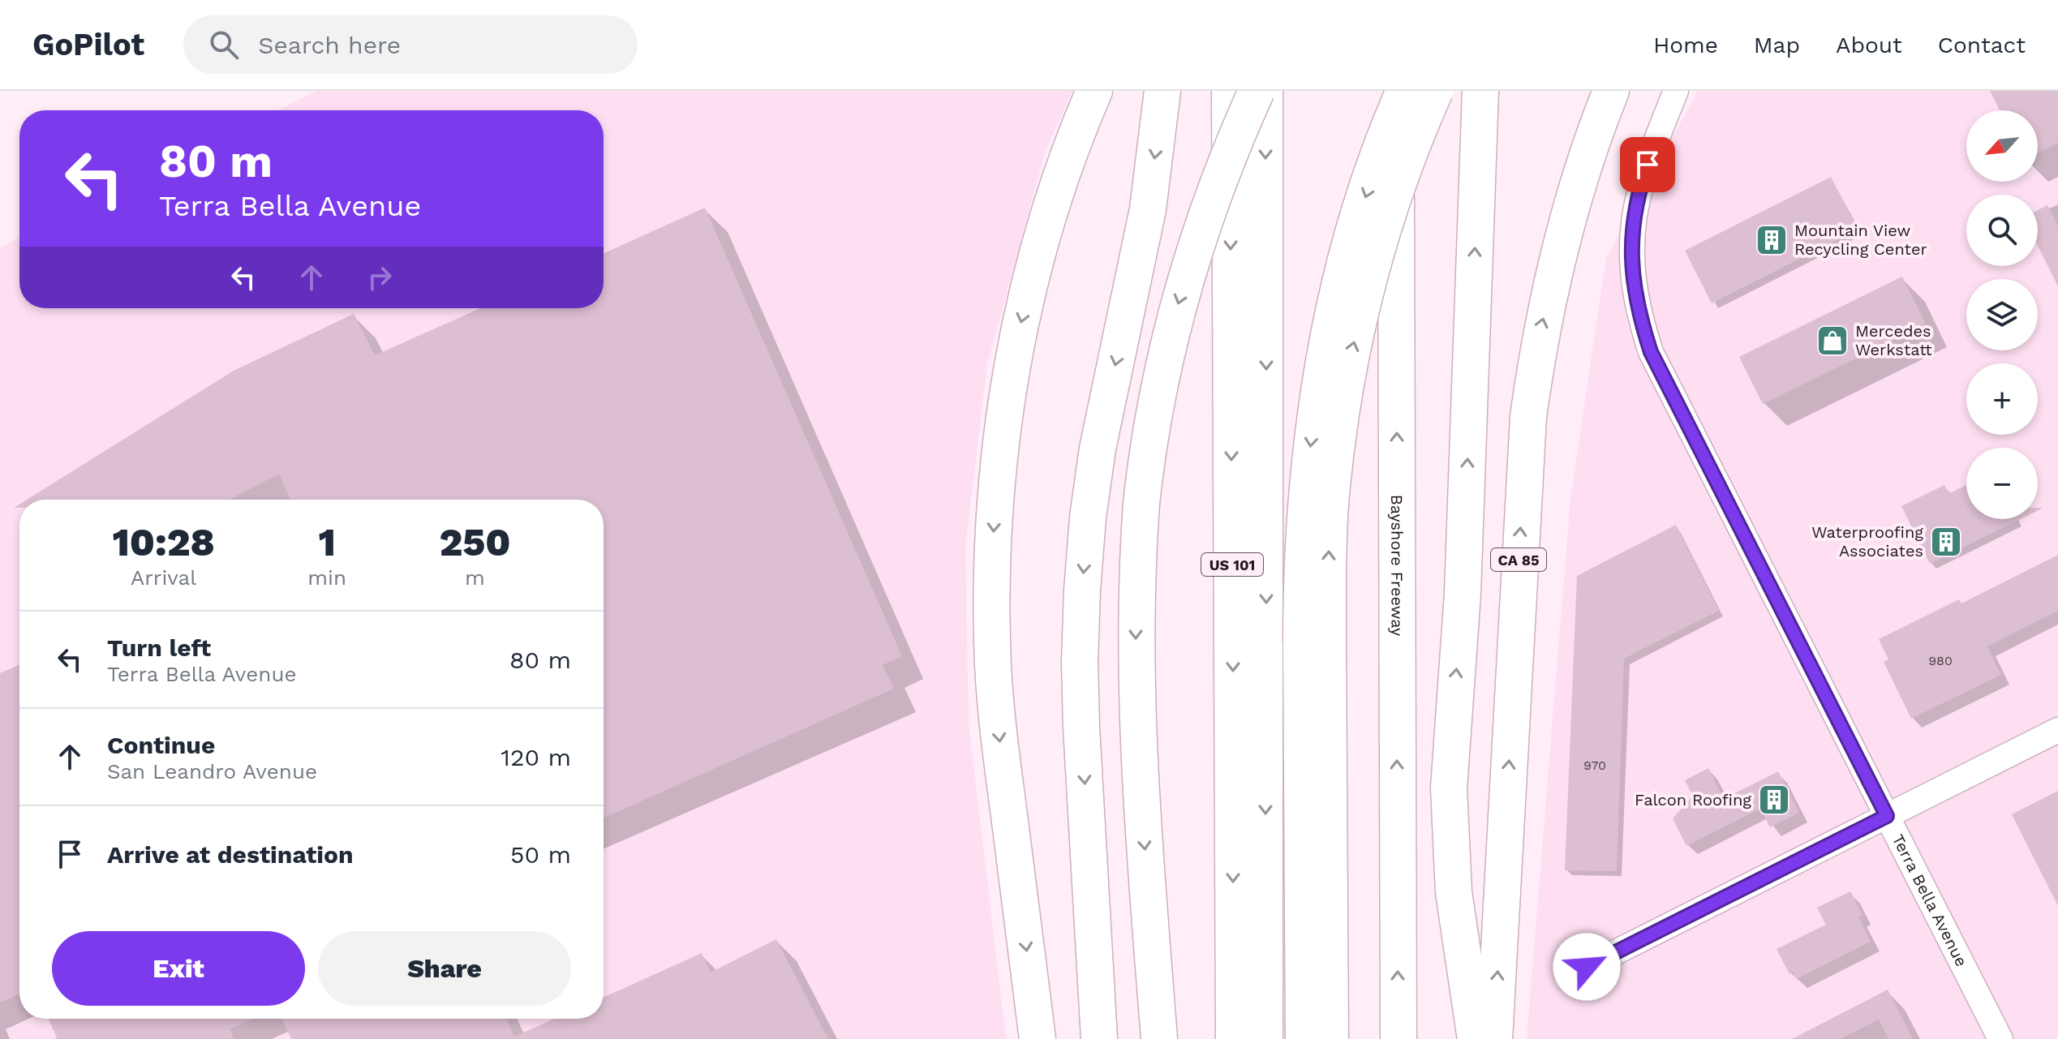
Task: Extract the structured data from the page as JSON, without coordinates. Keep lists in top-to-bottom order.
{
  "streets": {
    "highway": ["CA 85", "US 101", "Bayshore Freeway"],
    "street": ["Terra Bella Avenue"]
  },
  "places": {
    "building": ["Mountain View Recycling Center", "Waterproofing Associates", "Falcon Roofing"],
    "shop": ["Mercedes Werkstatt"]
  },
  "house_numbers": ["980", "970"],
  "north": "bottom left",
  "page": {
    "header": "GoPilot",
    "search": "Search here",
    "nav": [
      "Home",
      "Map",
      "About",
      "Contact"
    ],
    "map_buttons": ["+", "−"],
    "turn": ["80 m", "Terra Bella Avenue"],
    "eta": [
      "10:28",
      "Arrival",
      "1",
      "min",
      "250",
      "m"
    ],
    "list": [
      {
        "name": "Turn left",
        "note": "Terra Bella Avenue",
        "value": "80 m"
      },
      {
        "name": "Continue",
        "note": "San Leandro Avenue",
        "value": "120 m"
      },
      {
        "name": "Arrive at destination",
        "value": "50 m"
      }
    ],
    "buttons": ["Exit", "Share"]
  }
}
